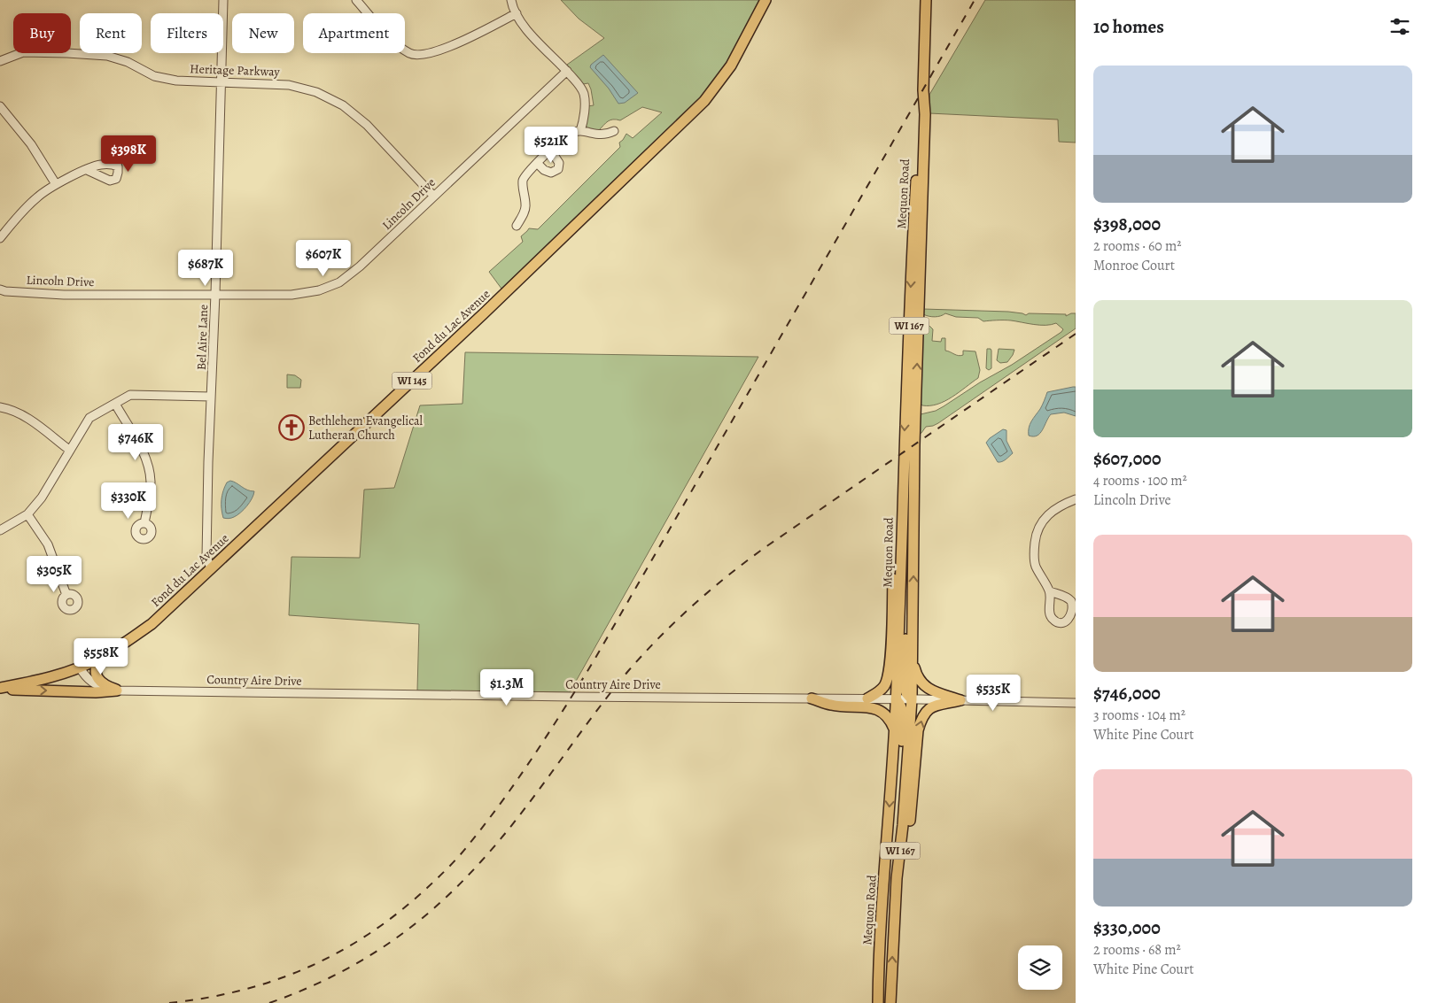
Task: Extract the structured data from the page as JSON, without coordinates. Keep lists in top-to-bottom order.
{
  "streets": {
    "main road": [
      "Mequon Road",
      "Fond du Lac Avenue",
      "WI 167",
      "WI 145"
    ],
    "street": [
      "Heritage Parkway",
      "Lincoln Drive",
      "Bel Aire Lane",
      "Country Aire Drive"
    ]
  },
  "crossings": [
    ["Heritage Parkway", "Lincoln Drive"],
    ["Heritage Parkway", "Bel Aire Lane"],
    ["Mequon Road", "Country Aire Drive"],
    ["Lincoln Drive", "Bel Aire Lane"],
    ["Fond du Lac Avenue", "Bel Aire Lane"],
    ["Fond du Lac Avenue", "Country Aire Drive"]
  ],
  "places": {
    "church": ["Bethlehem Evangelical Lutheran Church"]
  },
  "page": {
    "heading": "10 homes",
    "chip": [
      "Buy",
      "Rent",
      "Filters",
      "New",
      "Apartment"
    ],
    "list": [
      {
        "name": "$398,000",
        "note": "2 rooms · 60 m² · Monroe Court"
      },
      {
        "name": "$607,000",
        "note": "4 rooms · 100 m² · Lincoln Drive"
      },
      {
        "name": "$746,000",
        "note": "3 rooms · 104 m² · White Pine Court"
      },
      {
        "name": "$330,000",
        "note": "2 rooms · 68 m² · White Pine Court"
      }
    ],
    "price": [
      "$521K",
      "$398K",
      "$607K",
      "$687K",
      "$746K",
      "$330K",
      "$305K",
      "$558K",
      "$1.3M",
      "$535K"
    ]
  }
}
